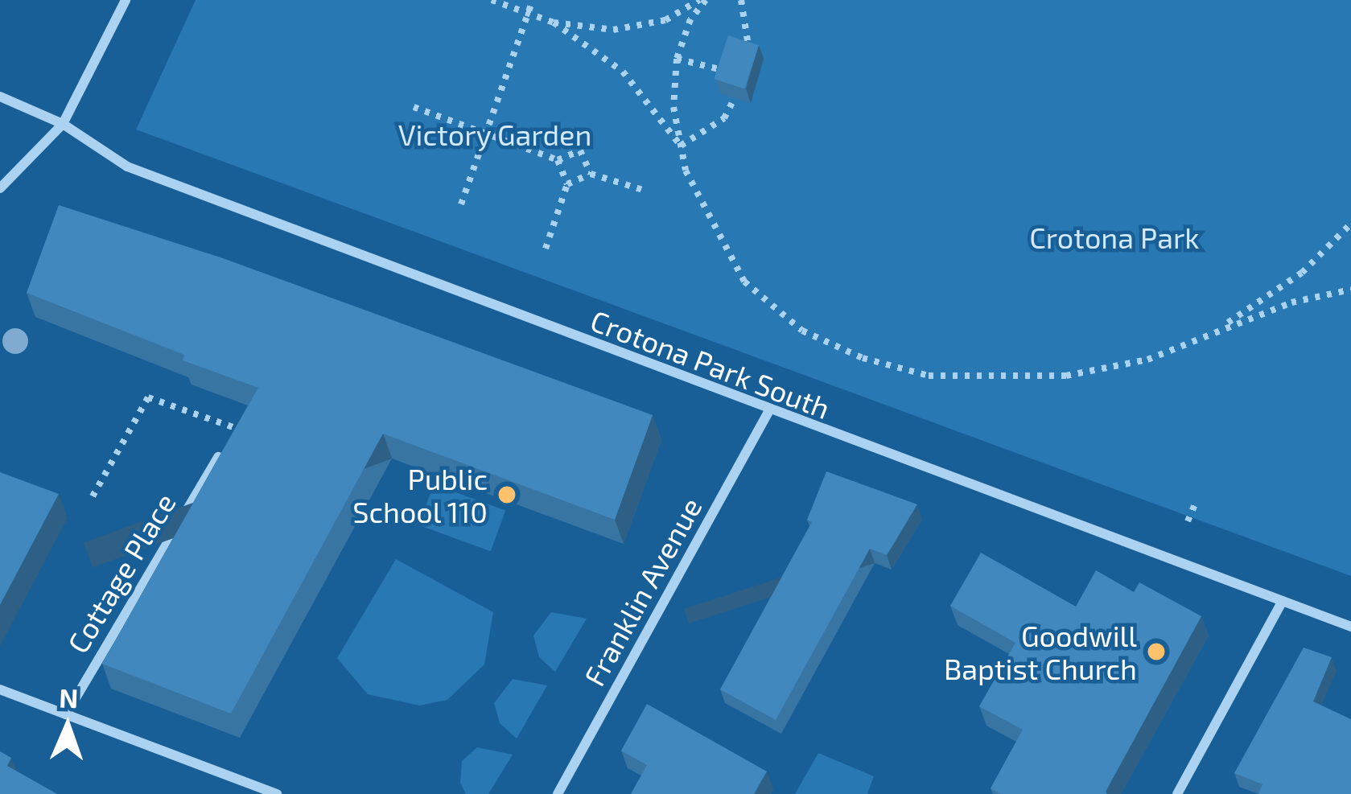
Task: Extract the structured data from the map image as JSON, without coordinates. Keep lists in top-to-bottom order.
{
  "streets": {
    "street": ["Crotona Park South", "Cottage Place", "Franklin Avenue"]
  },
  "crossings": [
    ["Crotona Park South", "Franklin Avenue"]
  ],
  "parks": ["Victory Garden", "Crotona Park"],
  "places": ["Public School 110", "Goodwill Baptist Church"],
  "north": "top"
}
